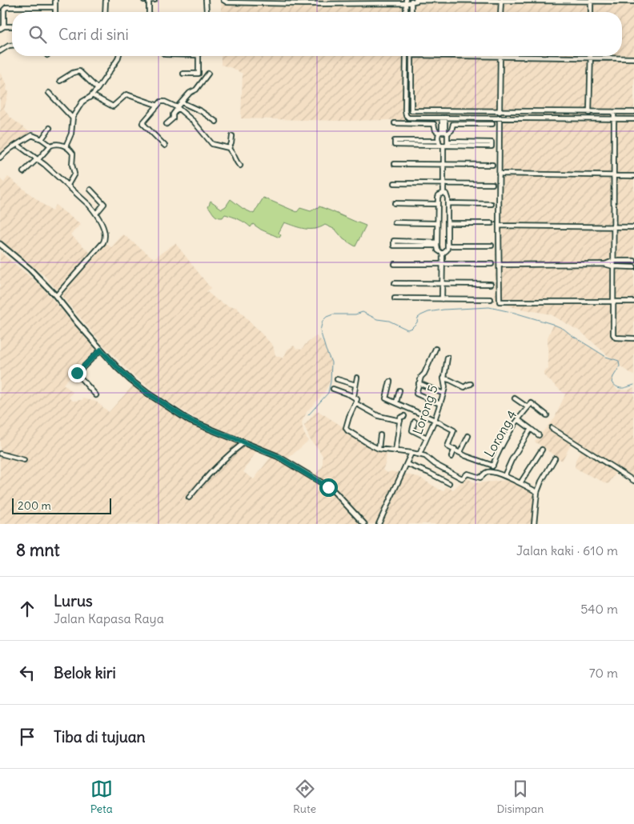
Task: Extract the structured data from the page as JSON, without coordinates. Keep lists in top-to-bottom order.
{
  "streets": {
    "street": ["Lorong 5", "Lorong 4"]
  },
  "scale_bar": "200 m",
  "page": {
    "search": "Cari di sini",
    "scale": "200 m",
    "heading": ["8 mnt", "Jalan kaki · 610 m"],
    "list": [
      ["Lurus", "Jalan Kapasa Raya", "540 m"],
      ["Belok kiri", "70 m"],
      "Tiba di tujuan"
    ],
    "nav": ["Peta", "Rute", "Disimpan"]
  }
}
